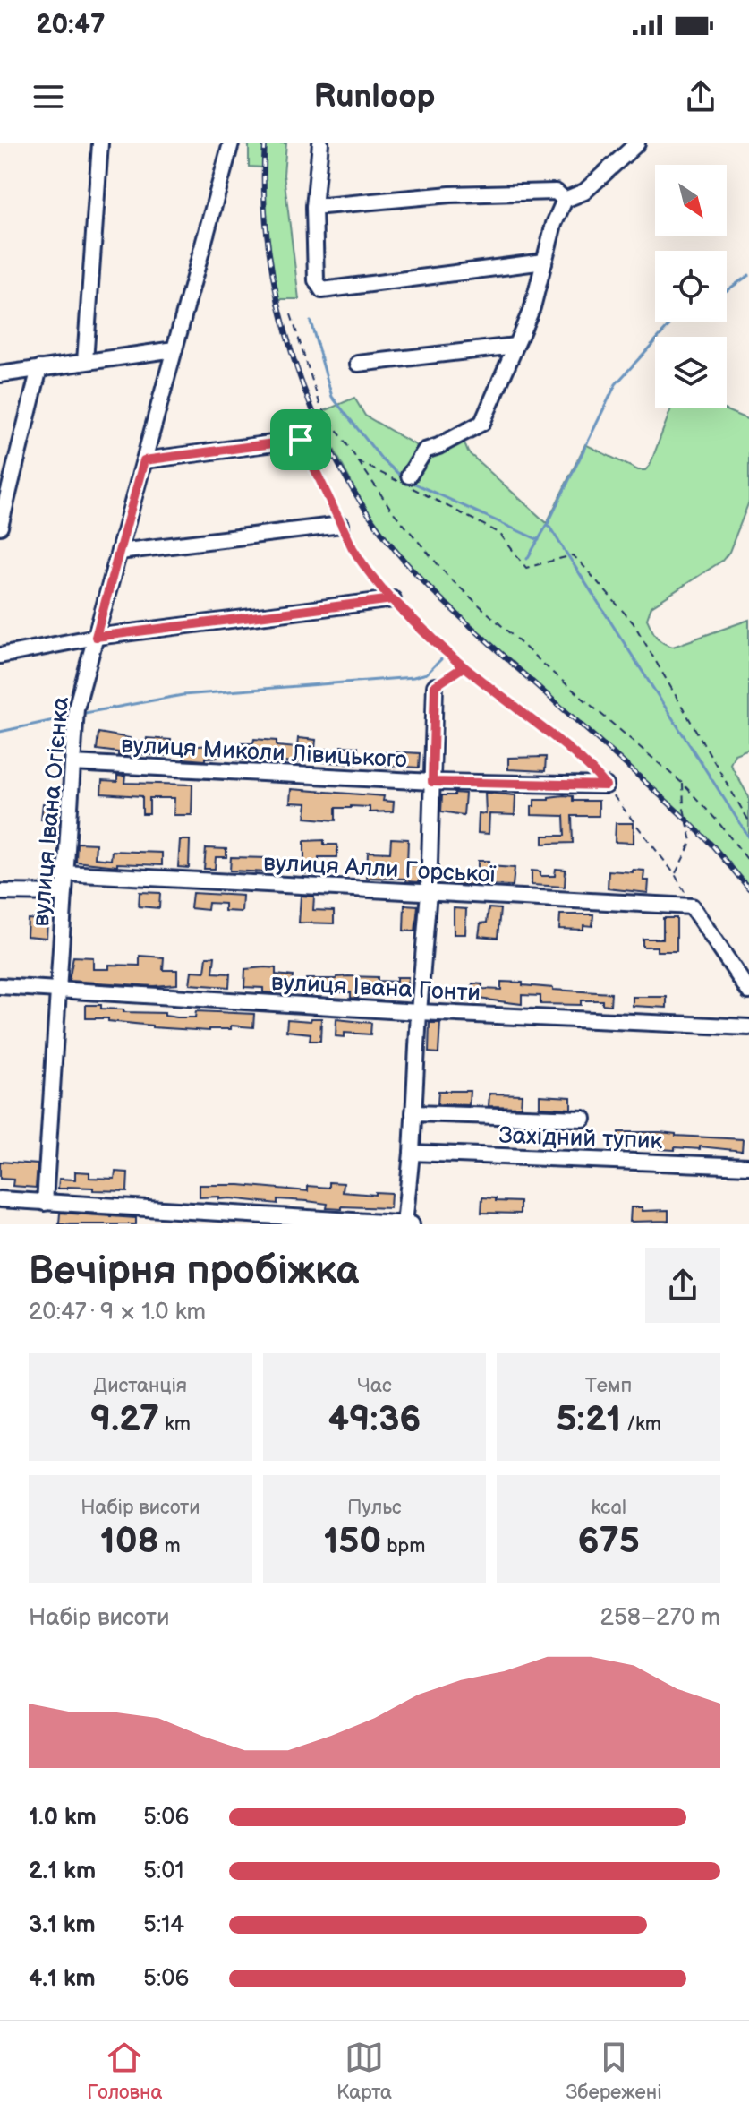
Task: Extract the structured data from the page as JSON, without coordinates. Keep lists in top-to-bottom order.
{
  "streets": {
    "street": [
      "вулиця Миколи Лівицького",
      "вулиця Івана Огієнка",
      "вулиця Алли Горської",
      "вулиця Івана Гонти",
      "Західний тупик"
    ]
  },
  "crossings": [
    ["вулиця Миколи Лівицького", "вулиця Івана Огієнка"],
    ["вулиця Івана Огієнка", "вулиця Алли Горської"],
    ["вулиця Івана Огієнка", "вулиця Івана Гонти"]
  ],
  "north": "bottom right",
  "page": {
    "status": "20:47",
    "header": "Runloop",
    "heading": ["Вечірня пробіжка", "20:47 · 9 × 1.0 km"],
    "stats": [
      ["Дистанція", "9.27 km"],
      ["Час", "49:36"],
      ["Темп", "5:21 /km"],
      ["Набір висоти", "108 m"],
      ["Пульс", "150 bpm"],
      ["kcal", "675"]
    ],
    "chart": ["Набір висоти", "258–270 m"],
    "list": [
      {
        "name": "1.0 km",
        "note": "5:06"
      },
      {
        "name": "2.1 km",
        "note": "5:01"
      },
      {
        "name": "3.1 km",
        "note": "5:14"
      },
      {
        "name": "4.1 km",
        "note": "5:06"
      }
    ],
    "tabs": ["Головна", "Карта", "Збережені"]
  }
}
